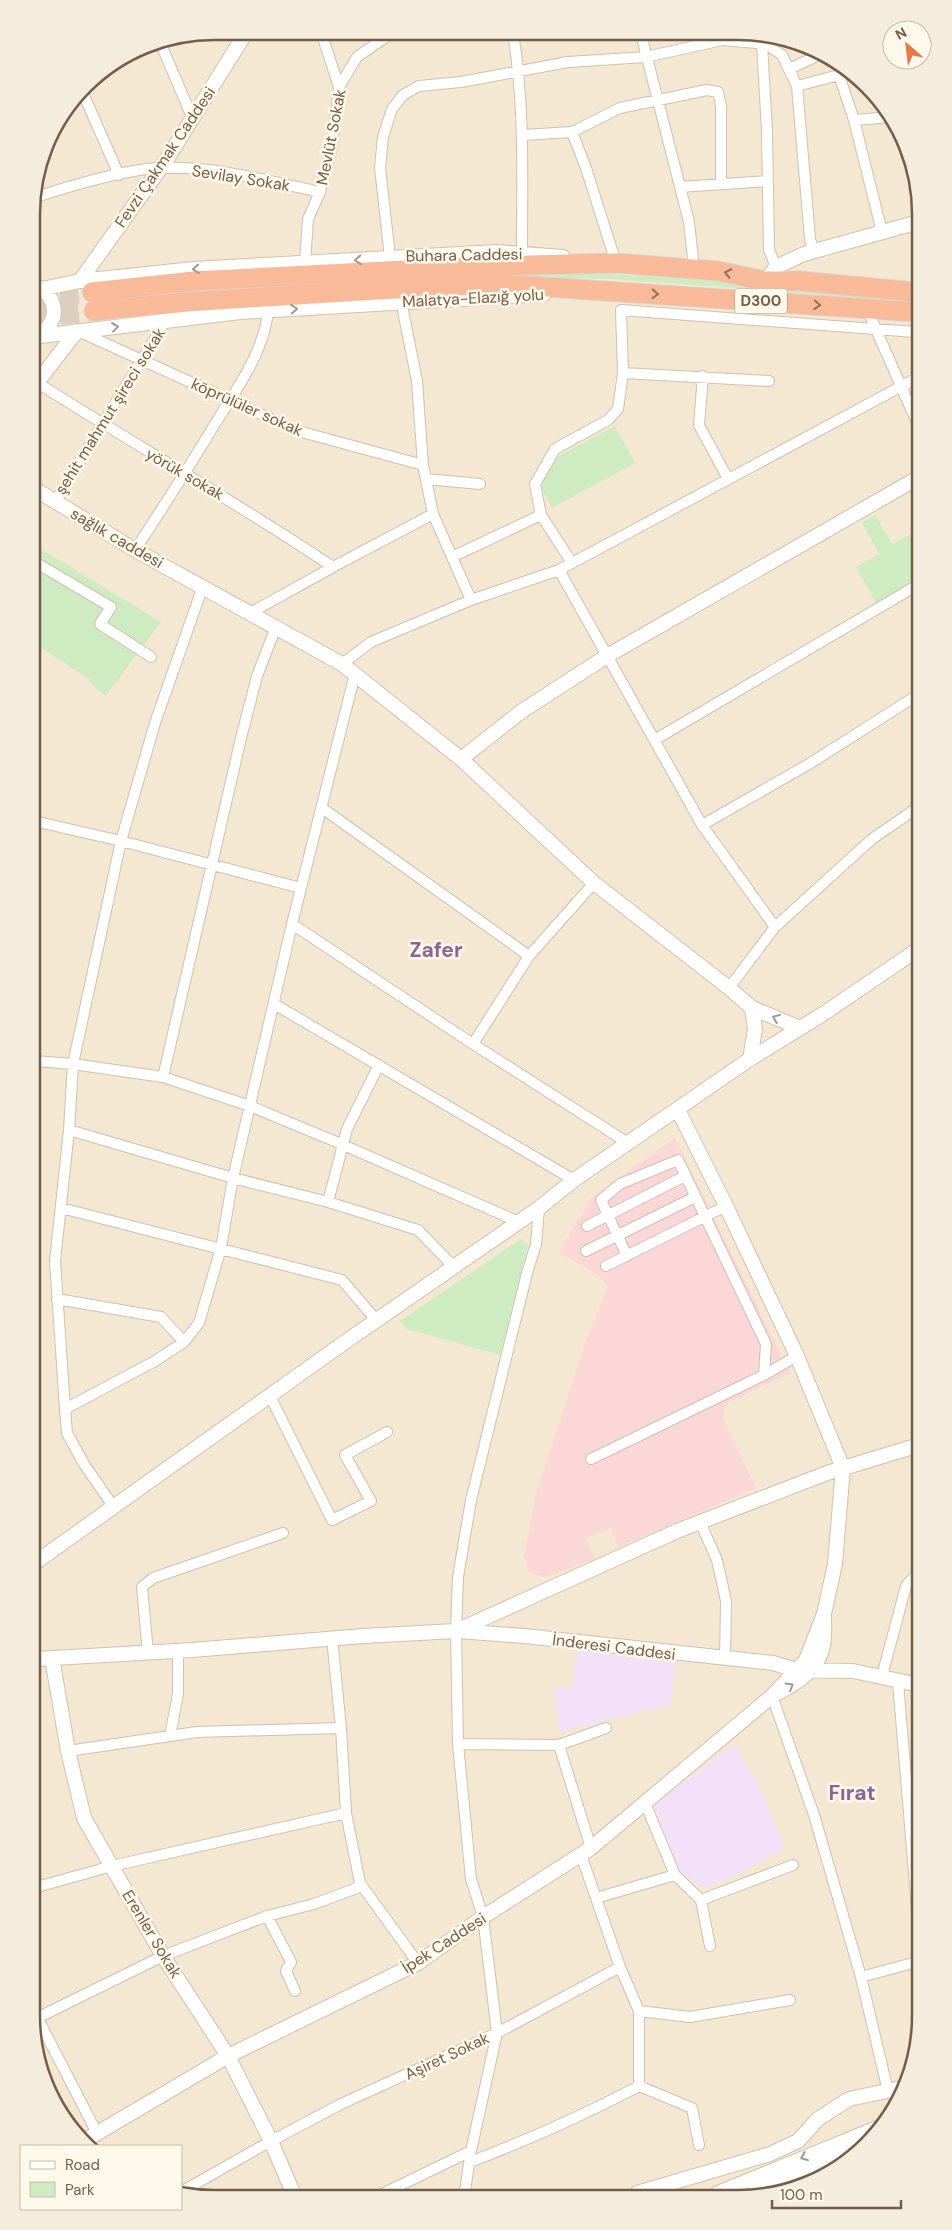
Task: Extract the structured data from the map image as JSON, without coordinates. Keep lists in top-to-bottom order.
{
  "streets": {
    "highway": ["Buhara Caddesi", "Malatya-Elazığ yolu", "D300"],
    "main road": [
      "Fevzi Çakmak Caddesi",
      "sağlık caddesi",
      "İnderesi Caddesi",
      "Erenler Sokak",
      "İpek Caddesi"
    ],
    "street": [
      "Mevlüt Sokak",
      "Sevilay Sokak",
      "köprülüler sokak",
      "şehit mahmut şireci sokak",
      "yörük sokak",
      "Aşiret Sokak"
    ]
  },
  "crossings": [
    ["Mevlüt Sokak", "Sevilay Sokak"],
    ["Mevlüt Sokak", "Buhara Caddesi"],
    ["Fevzi Çakmak Caddesi", "Sevilay Sokak"],
    ["Fevzi Çakmak Caddesi", "Buhara Caddesi"],
    ["Malatya-Elazığ yolu", "köprülüler sokak"],
    ["Malatya-Elazığ yolu", "şehit mahmut şireci sokak"],
    ["köprülüler sokak", "şehit mahmut şireci sokak"],
    ["şehit mahmut şireci sokak", "yörük sokak"],
    ["şehit mahmut şireci sokak", "sağlık caddesi"],
    ["Erenler Sokak", "İpek Caddesi"],
    ["Erenler Sokak", "Aşiret Sokak"]
  ],
  "one_way": ["Buhara Caddesi", "Malatya-Elazığ yolu"],
  "districts": ["Zafer", "Fırat"],
  "legend": ["Road", "Park"],
  "scale_bar": "100 m",
  "north": "top left"
}
